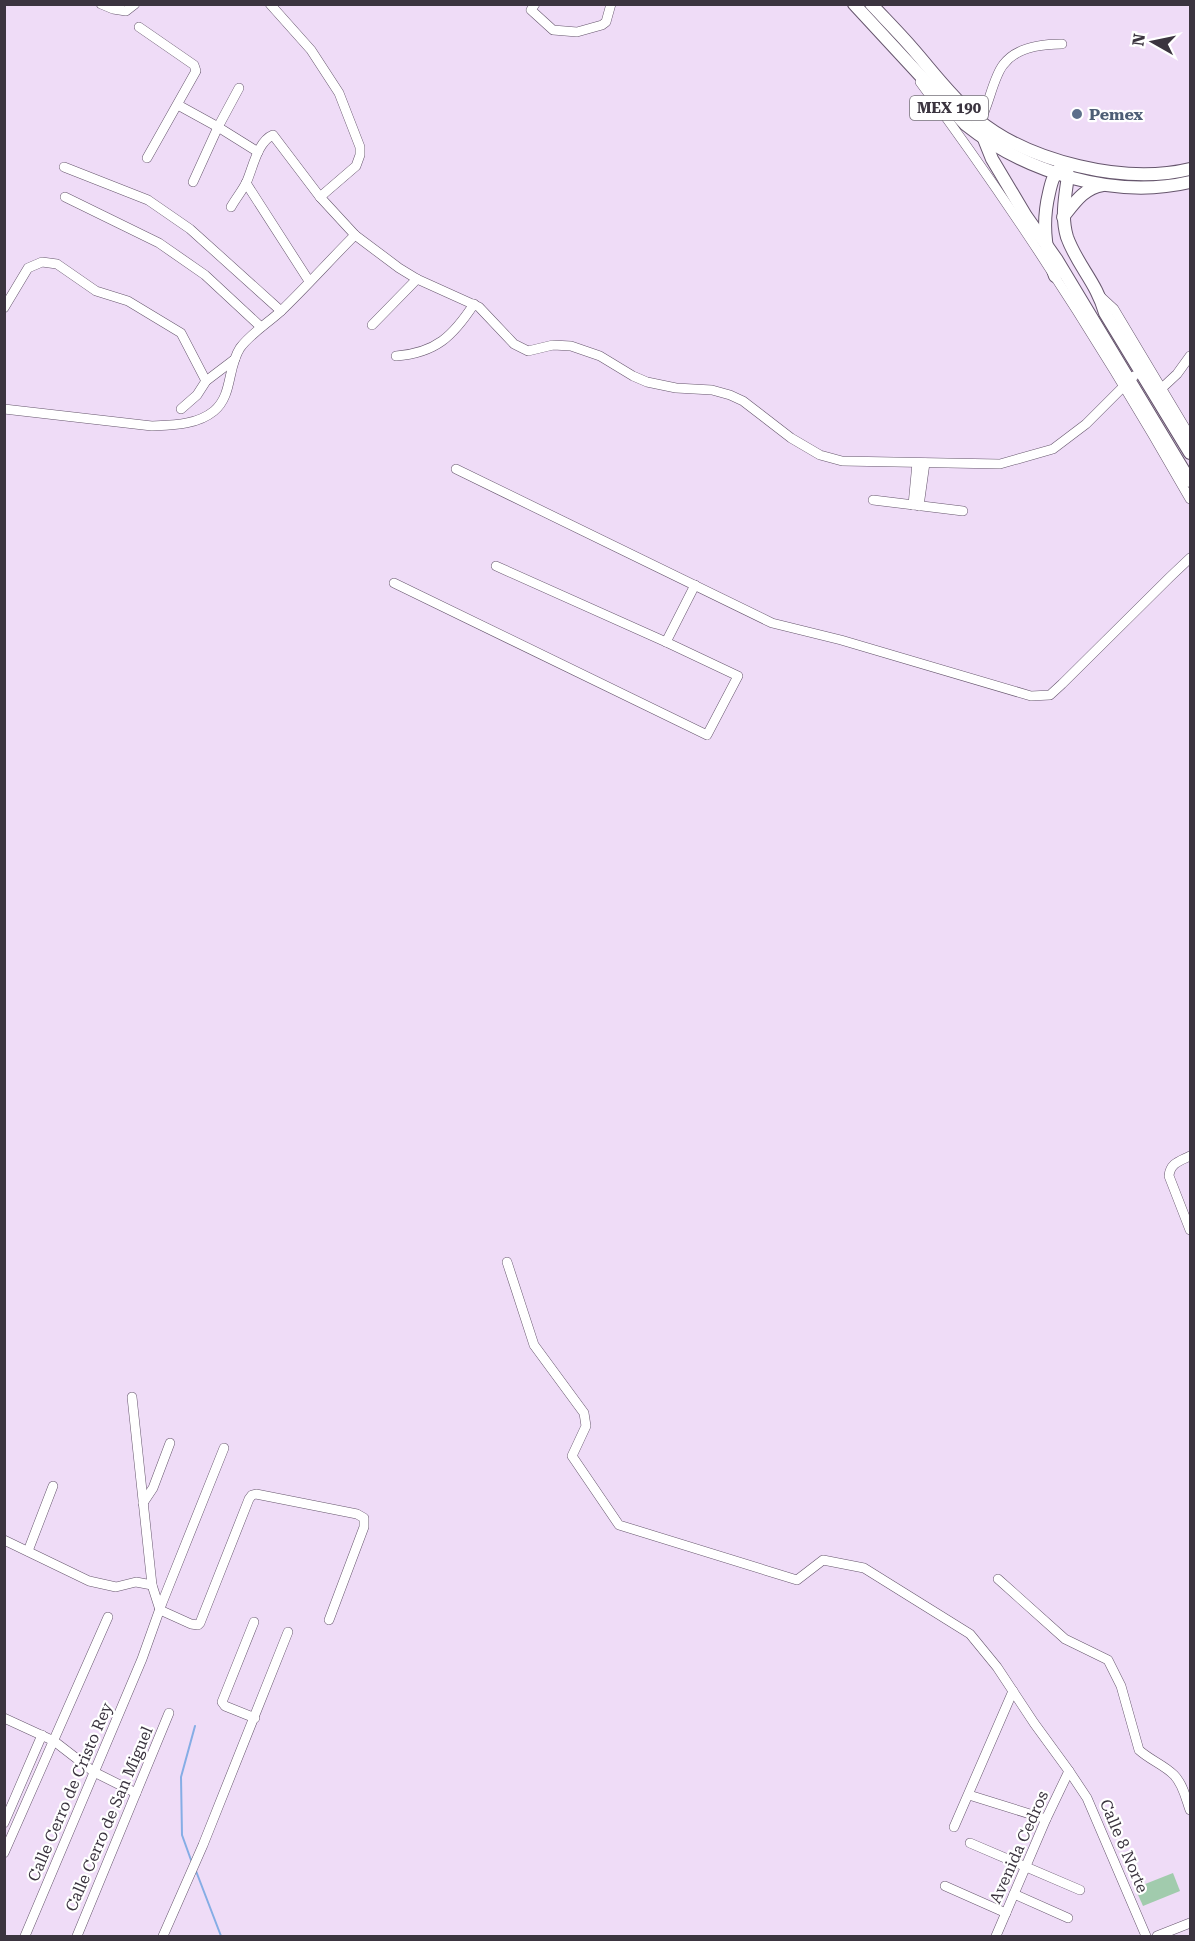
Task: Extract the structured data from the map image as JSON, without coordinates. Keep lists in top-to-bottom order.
{
  "streets": {
    "main road": ["MEX 190"],
    "street": [
      "Calle Cerro de Cristo Rey",
      "Calle Cerro de San Miguel",
      "Calle 8 Norte",
      "Avenida Cedros"
    ]
  },
  "crossings": [
    ["Calle 8 Norte", "Avenida Cedros"]
  ],
  "places": ["Pemex"],
  "north": "left"
}
